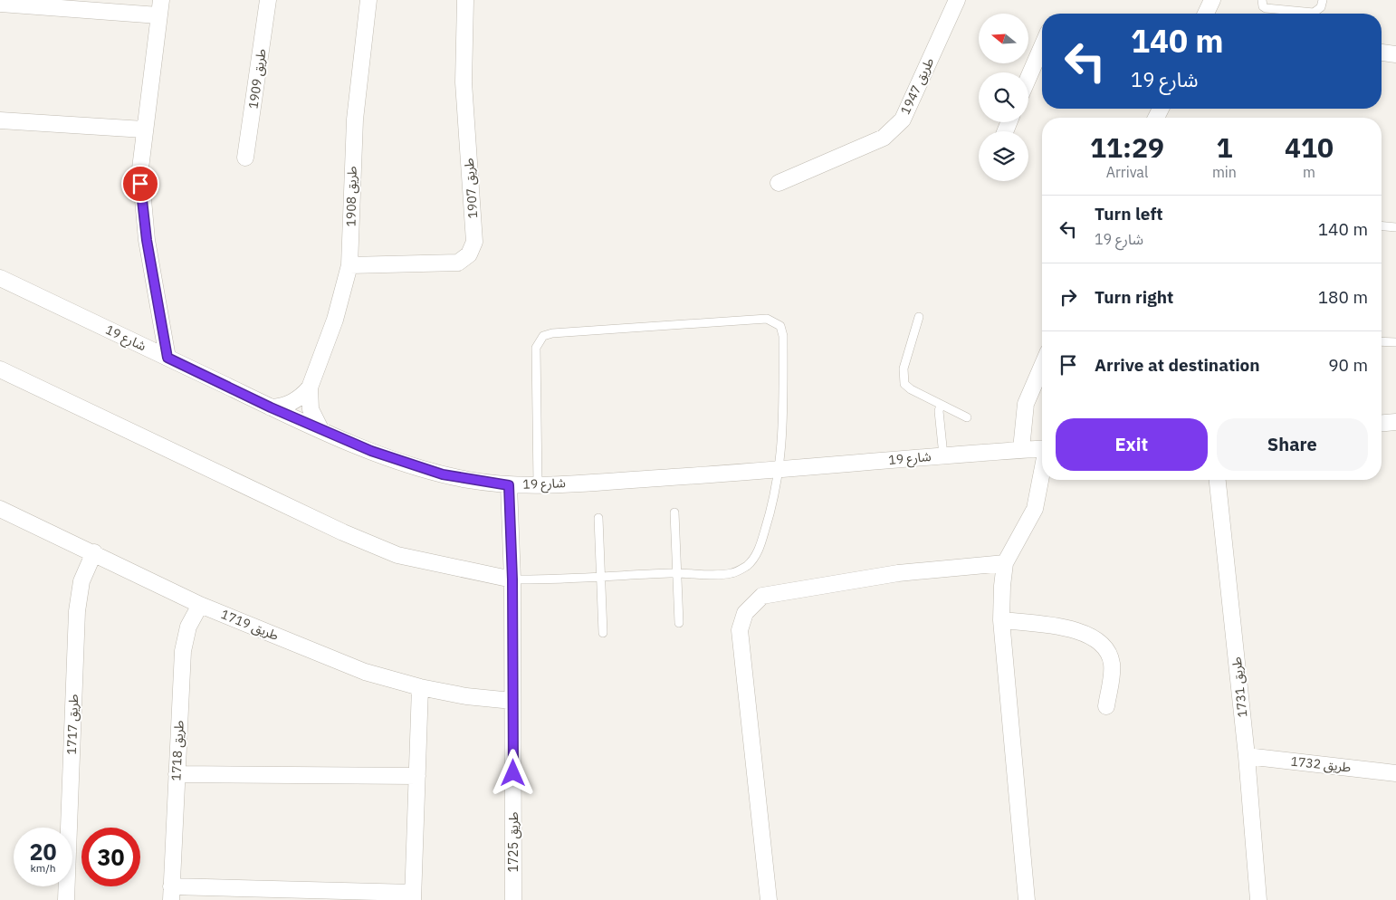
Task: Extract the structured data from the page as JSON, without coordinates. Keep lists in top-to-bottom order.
{
  "streets": {
    "street": [
      "طريق 1909",
      "طريق 1947",
      "طريق 1907",
      "طريق 1908",
      "شارع 19",
      "طريق 1719",
      "طريق 1731",
      "طريق 1717",
      "طريق 1718",
      "طريق 1732",
      "طريق 1725"
    ]
  },
  "crossings": [
    ["طريق 1907", "طريق 1908"],
    ["طريق 1908", "شارع 19"],
    ["شارع 19", "طريق 1725"],
    ["طريق 1719", "طريق 1717"],
    ["طريق 1719", "طريق 1718"],
    ["طريق 1719", "طريق 1725"],
    ["طريق 1731", "طريق 1732"]
  ],
  "north": "left",
  "page": {
    "turn": ["140 m", "شارع 19"],
    "eta": [
      "11:29",
      "Arrival",
      "1",
      "min",
      "410",
      "m"
    ],
    "list": [
      {
        "name": "Turn left",
        "note": "شارع 19",
        "value": "140 m"
      },
      {
        "name": "Turn right",
        "value": "180 m"
      },
      {
        "name": "Arrive at destination",
        "value": "90 m"
      }
    ],
    "buttons": ["Exit", "Share"],
    "speed": "20 km/h",
    "limit": "30"
  }
}
